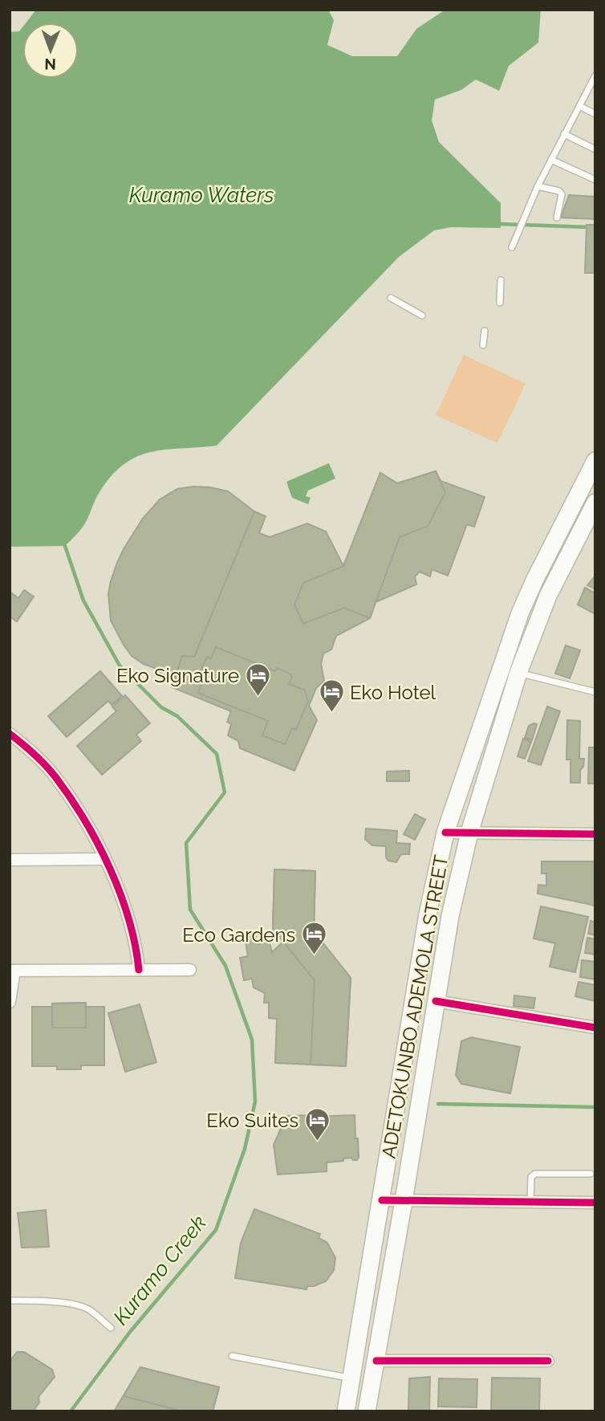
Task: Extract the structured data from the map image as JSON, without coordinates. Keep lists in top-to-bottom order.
{
  "streets": {
    "main road": ["ADETOKUNBO ADEMOLA STREET"]
  },
  "water": ["Kuramo Waters", "Kuramo Creek"],
  "places": {
    "hotel": [
      "Eko Signature",
      "Eko Hotel",
      "Eco Gardens",
      "Eko Suites"
    ]
  },
  "north": "bottom"
}
